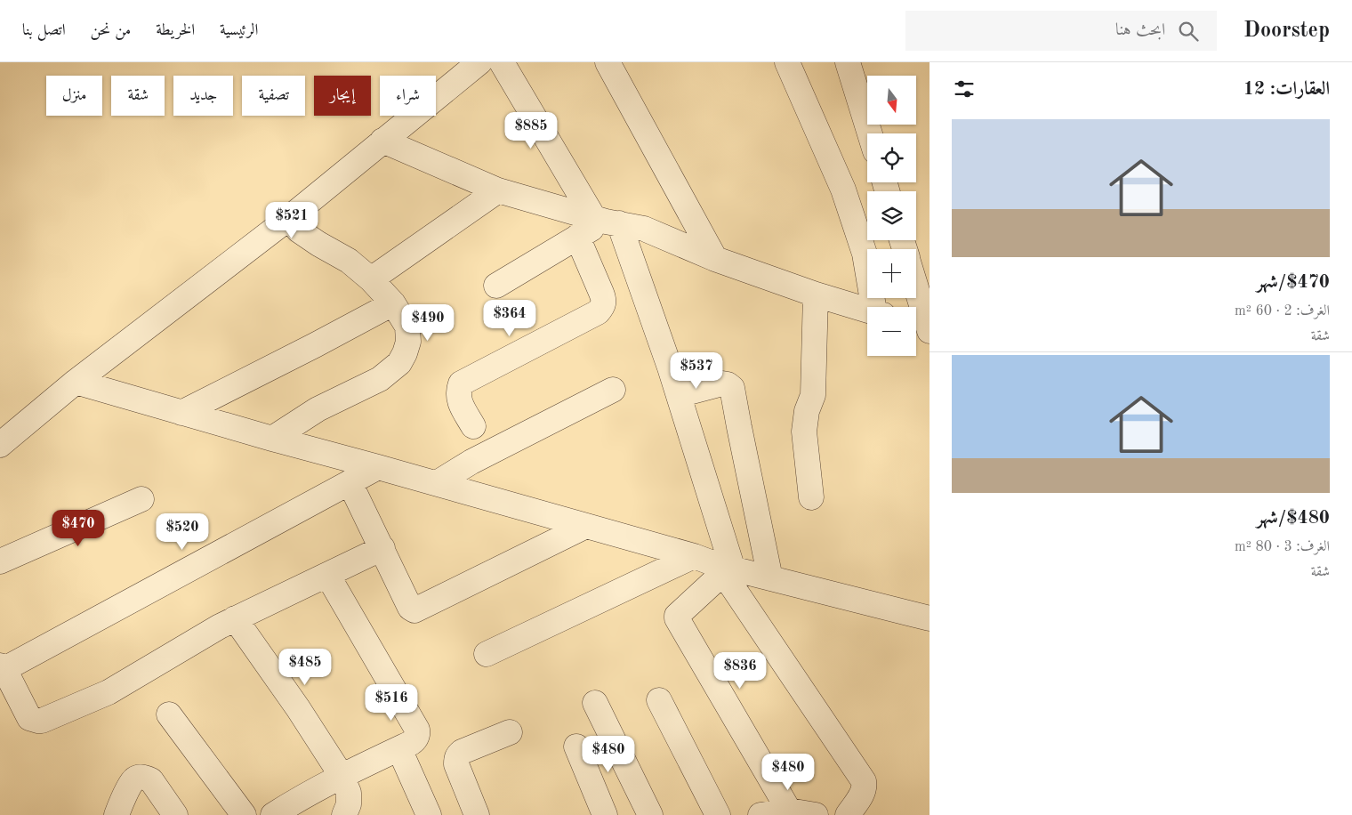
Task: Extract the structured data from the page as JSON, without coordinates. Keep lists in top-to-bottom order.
{
  "north": "bottom",
  "page": {
    "header": "Doorstep",
    "search": "ابحث هنا",
    "nav": [
      "الرئيسية",
      "الخريطة",
      "من نحن",
      "اتصل بنا"
    ],
    "heading": "العقارات: 12",
    "map_buttons": ["+", "−"],
    "chip": [
      "شراء",
      "إيجار",
      "تصفية",
      "جديد",
      "شقة",
      "منزل"
    ],
    "price": [
      "$885",
      "$521",
      "$364",
      "$490",
      "$537",
      "$470",
      "$520",
      "$485",
      "$836",
      "$516",
      "$480",
      "$480"
    ],
    "list": [
      {
        "name": "$470/شهر",
        "note": "الغرف: 2 · 60 m² · شقة"
      },
      {
        "name": "$480/شهر",
        "note": "الغرف: 3 · 80 m² · شقة"
      }
    ]
  }
}
